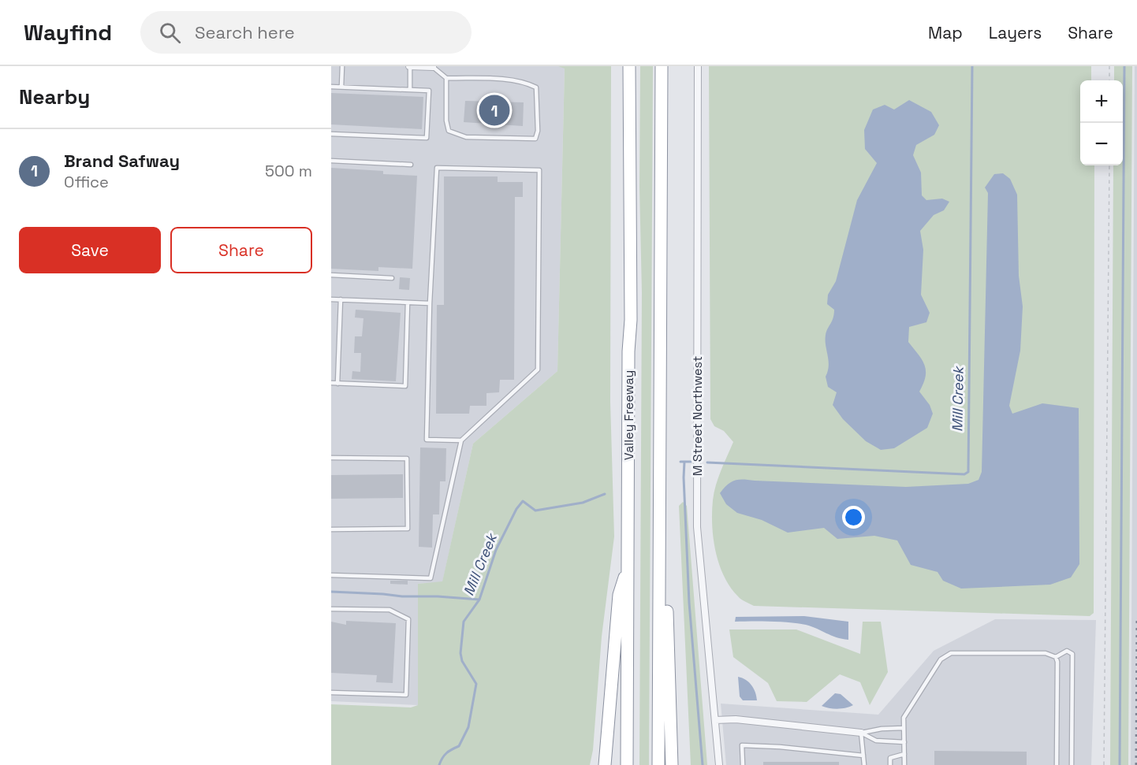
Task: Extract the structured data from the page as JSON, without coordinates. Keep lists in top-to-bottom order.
{
  "streets": {
    "highway": ["Valley Freeway"],
    "street": ["M Street Northwest"]
  },
  "water": ["Mill Creek"],
  "page": {
    "header": "Wayfind",
    "search": "Search here",
    "nav": ["Map", "Layers", "Share"],
    "heading": "Nearby",
    "map_buttons": ["+", "−"],
    "pins": "1",
    "list": [
      {
        "mark": "1",
        "name": "Brand Safway",
        "note": "Office",
        "value": "500 m"
      }
    ],
    "buttons": ["Save", "Share"]
  }
}
